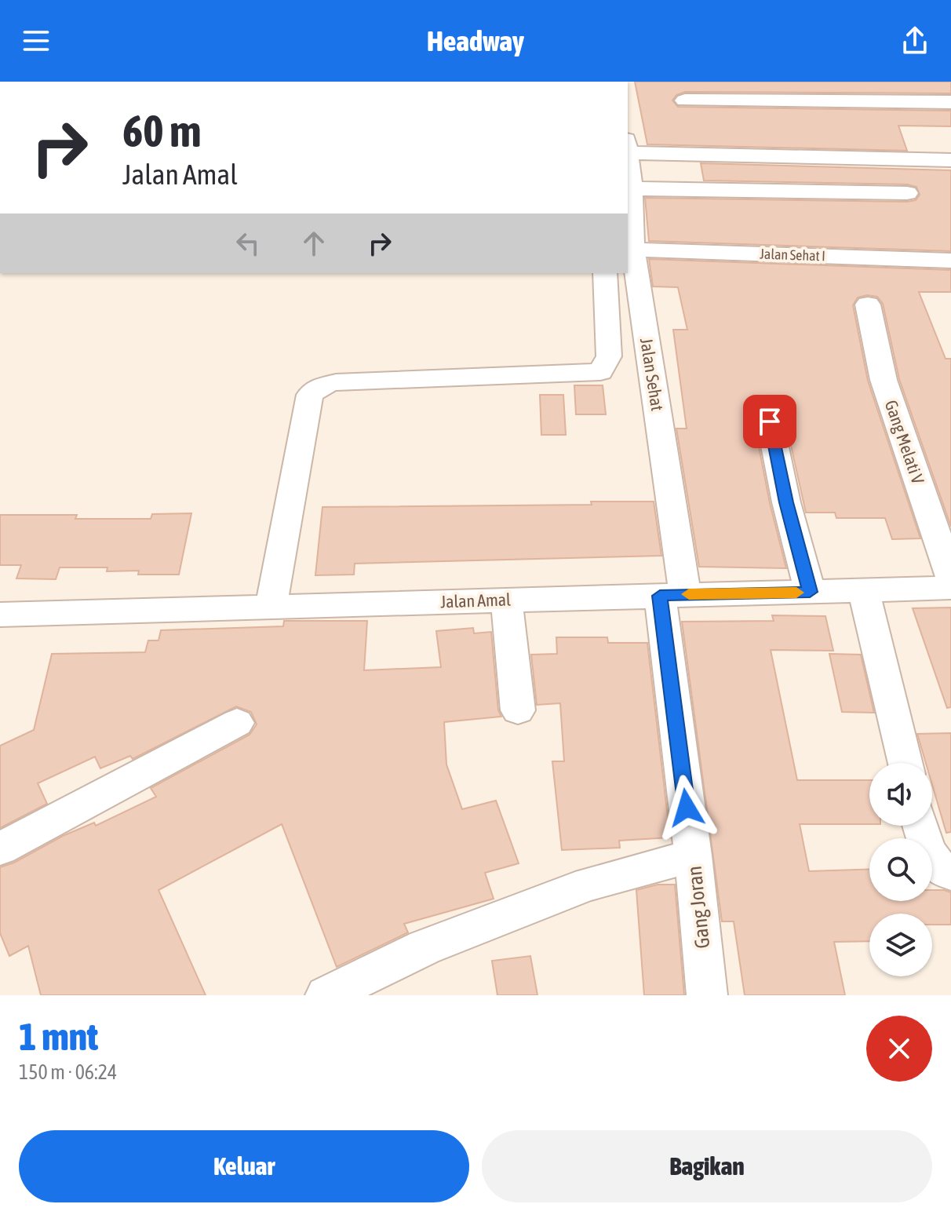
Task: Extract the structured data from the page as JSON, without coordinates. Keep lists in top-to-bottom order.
{
  "streets": {
    "street": [
      "Jalan Sehat I",
      "Jalan Sehat",
      "Gang Melati V",
      "Jalan Amal",
      "Gang Joran"
    ]
  },
  "crossings": [
    ["Jalan Sehat I", "Jalan Sehat"],
    ["Jalan Sehat", "Jalan Amal"],
    ["Jalan Sehat", "Gang Joran"],
    ["Jalan Amal", "Gang Joran"]
  ],
  "page": {
    "header": "Headway",
    "turn": ["60 m", "Jalan Amal"],
    "heading": ["1 mnt", "150 m · 06:24"],
    "buttons": ["Keluar", "Bagikan"]
  }
}
